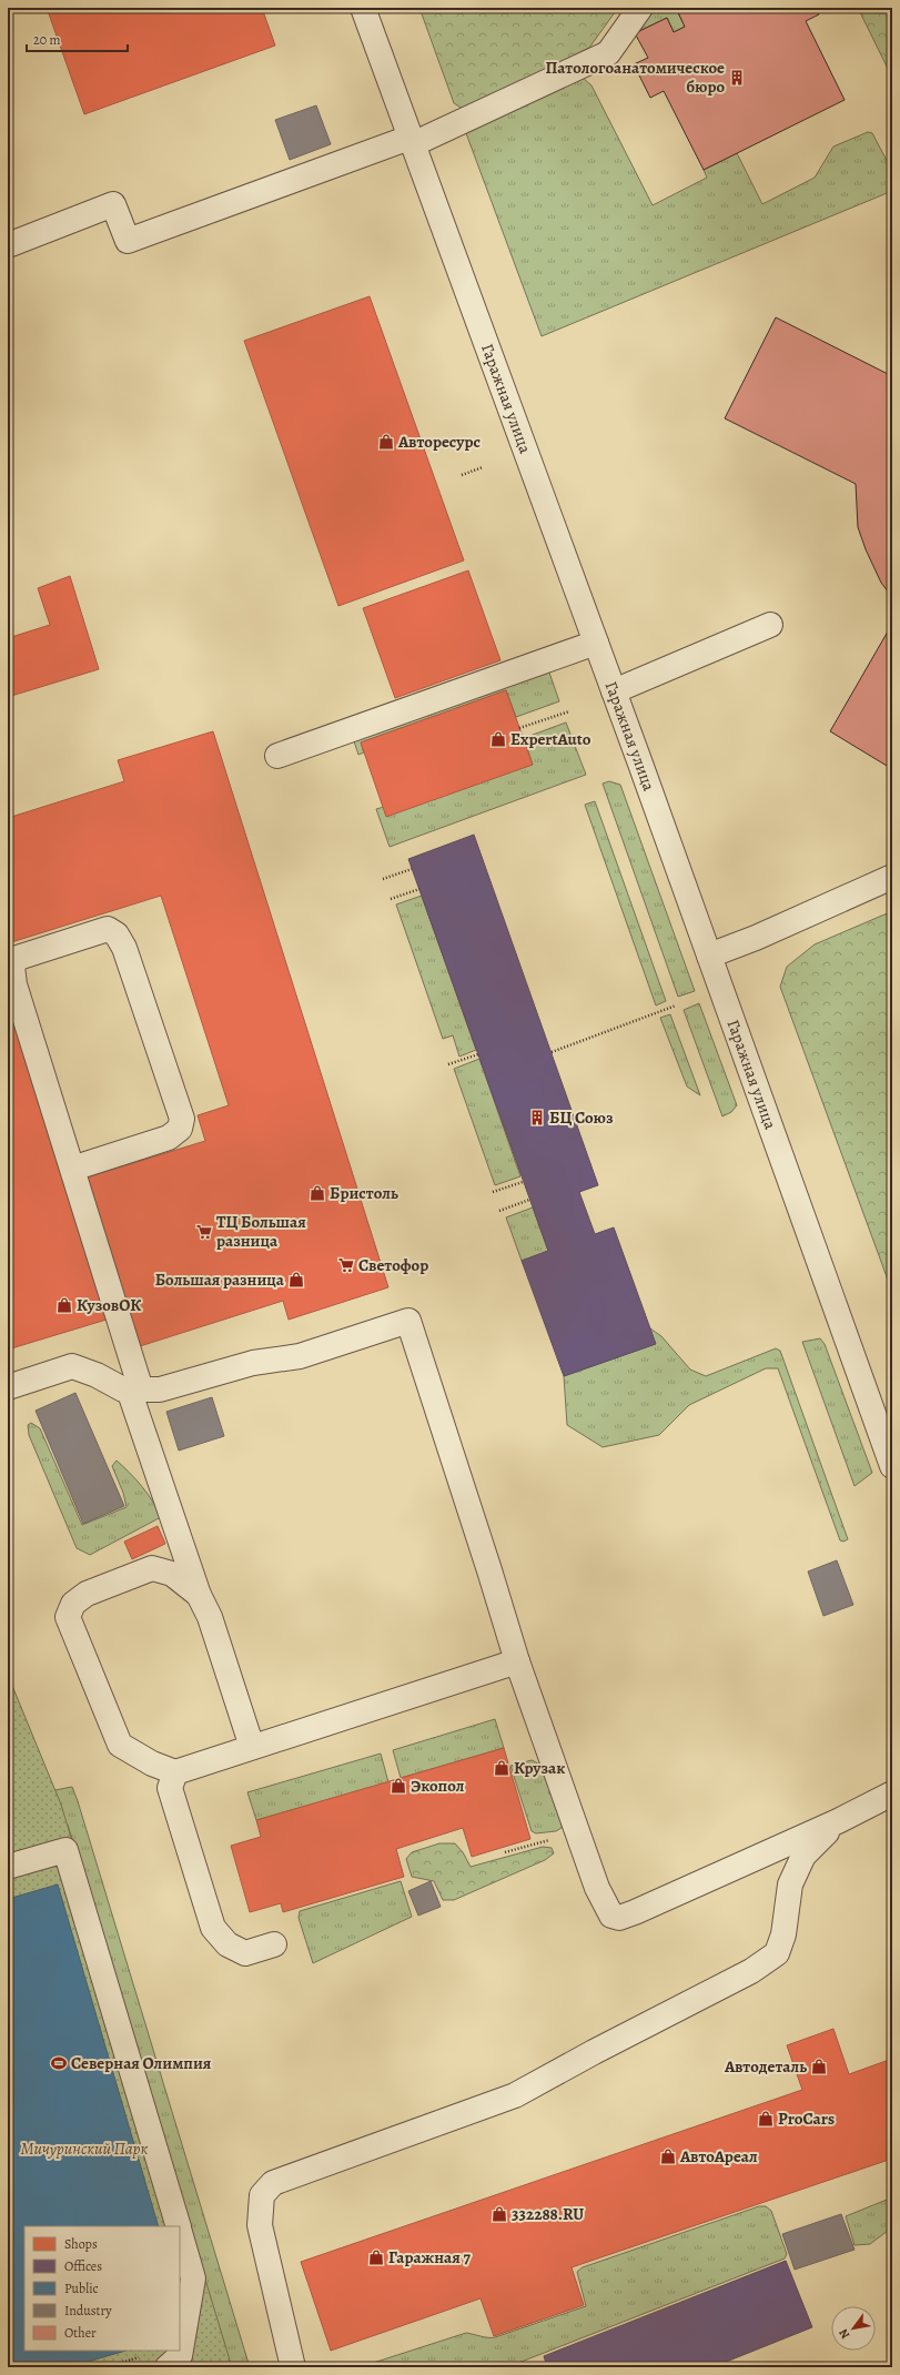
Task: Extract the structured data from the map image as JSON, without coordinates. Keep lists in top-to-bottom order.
{
  "streets": {
    "street": ["Гаражная улица"]
  },
  "parks": ["Мичуринский Парк"],
  "places": {
    "building": ["Патологоанатомическое бюро", "БЦ Союз"],
    "shop": [
      "Авторесурс",
      "ExpertAuto",
      "Бристоль",
      "Большая разница",
      "КузовОК",
      "Крузак",
      "Экопол",
      "Автодеталь",
      "ProCars",
      "АвтоАреал",
      "332288.RU",
      "Гаражная 7"
    ],
    "supermarket": ["ТЦ Большая разница", "Светофор"],
    "sports": ["Северная Олимпия"]
  },
  "legend": [
    "Shops",
    "Offices",
    "Public",
    "Industry",
    "Other"
  ],
  "scale_bar": "20 m",
  "north": "bottom left"
}
